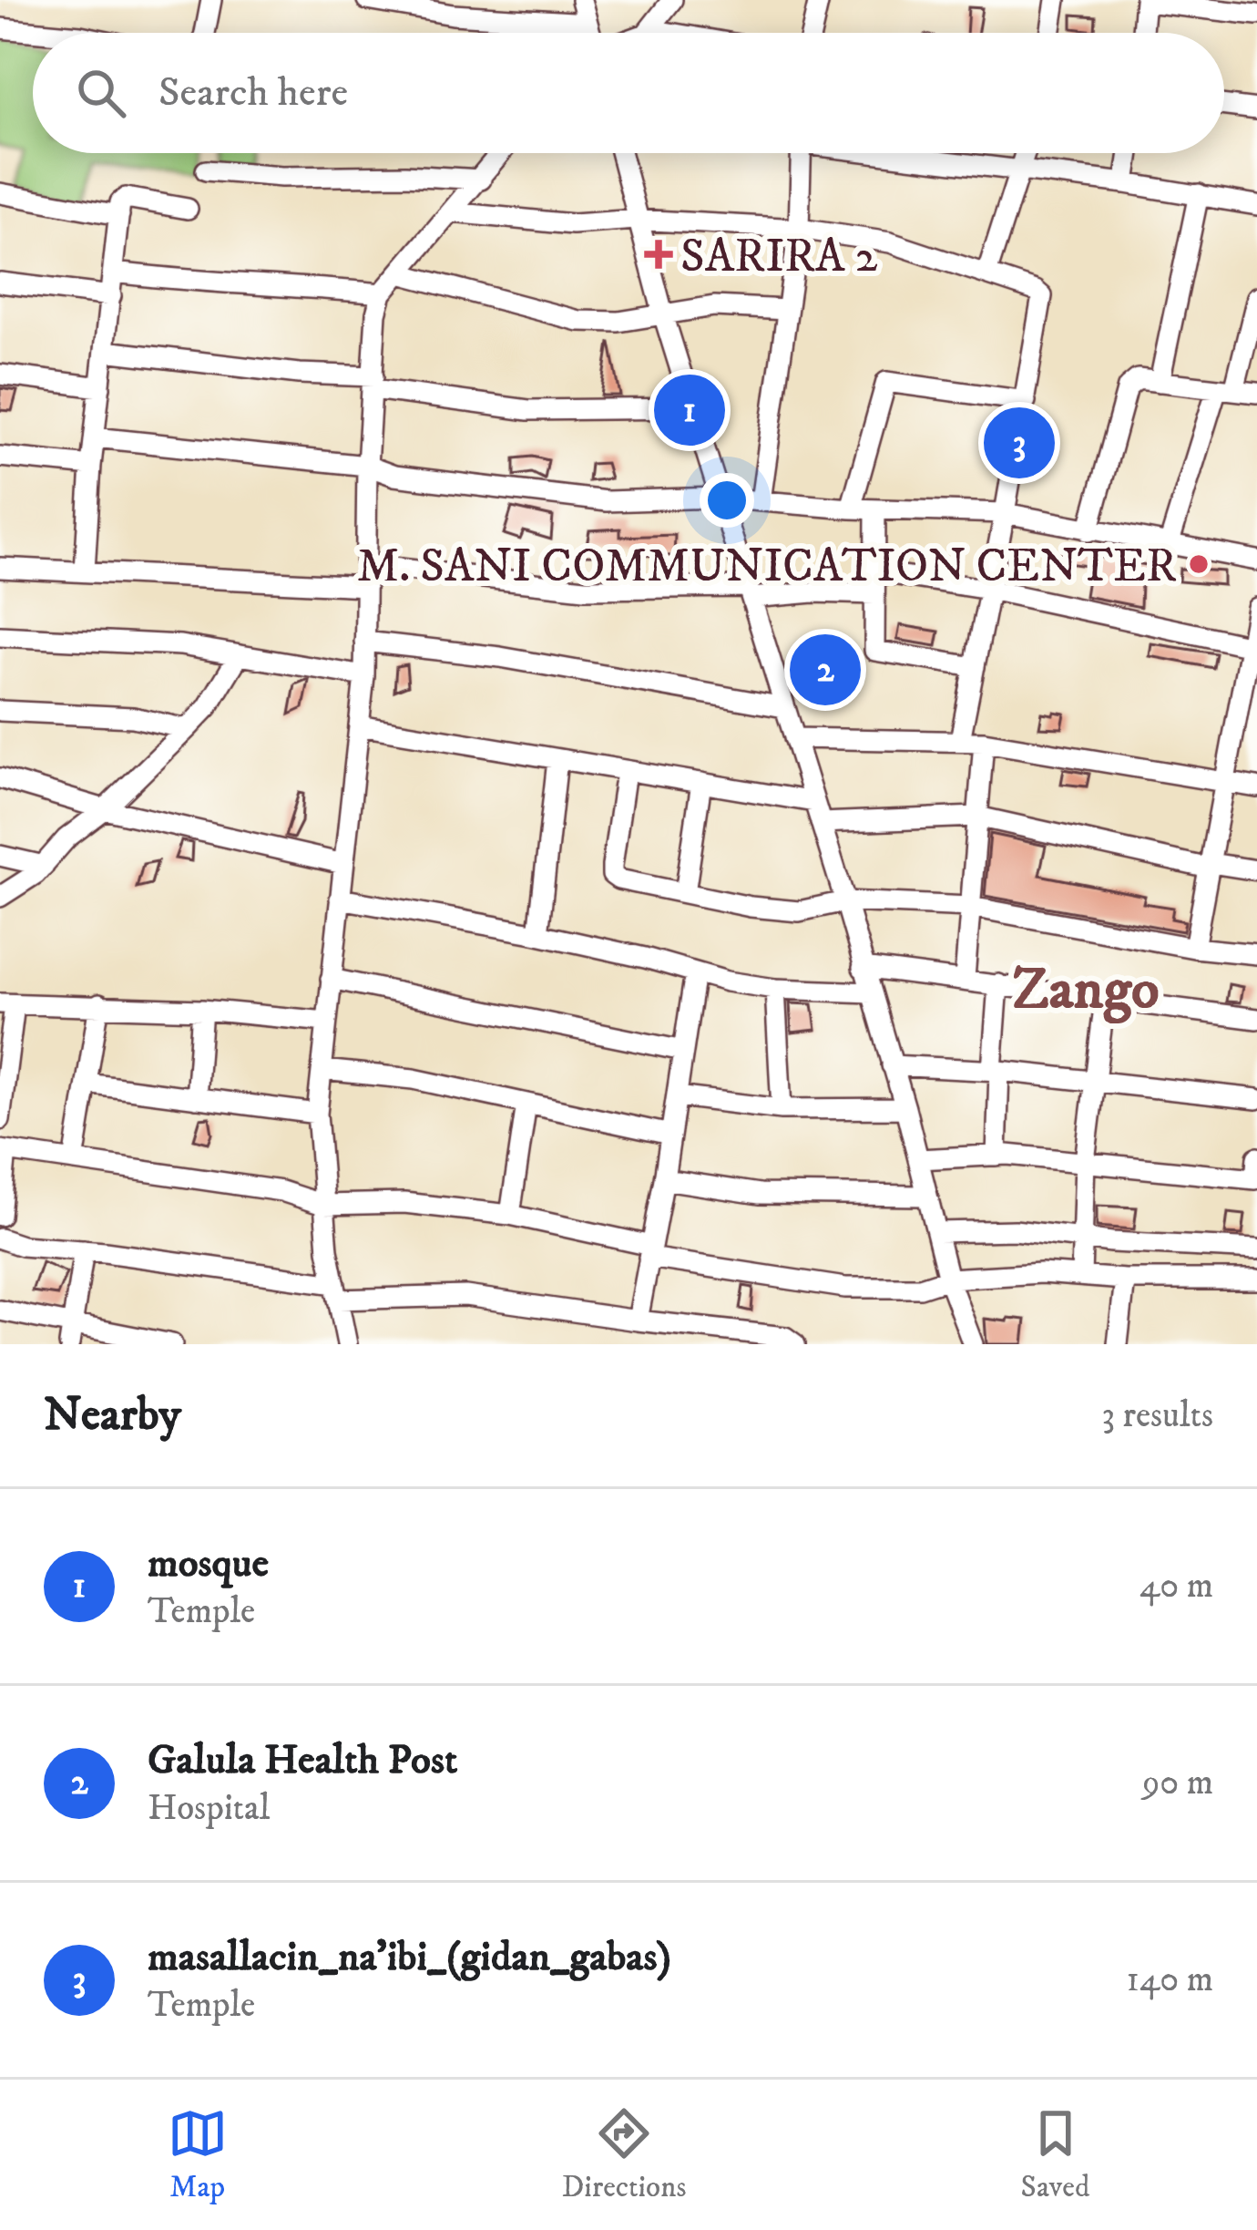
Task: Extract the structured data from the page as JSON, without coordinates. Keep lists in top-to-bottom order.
{
  "districts": ["Zango"],
  "places": {
    "health": ["SARIRA 2"],
    "other": ["M. SANI COMMUNICATION CENTER"]
  },
  "page": {
    "search": "Search here",
    "pins": ["1", "3", "2"],
    "heading": ["Nearby", "3 results"],
    "list": [
      {
        "mark": "1",
        "name": "mosque",
        "note": "Temple",
        "value": "40 m"
      },
      {
        "mark": "2",
        "name": "Galula Health Post",
        "note": "Hospital",
        "value": "90 m"
      },
      {
        "mark": "3",
        "name": "masallacin_na'ibi_(gidan_gabas)",
        "note": "Temple",
        "value": "140 m"
      }
    ],
    "nav": ["Map", "Directions", "Saved"]
  }
}
